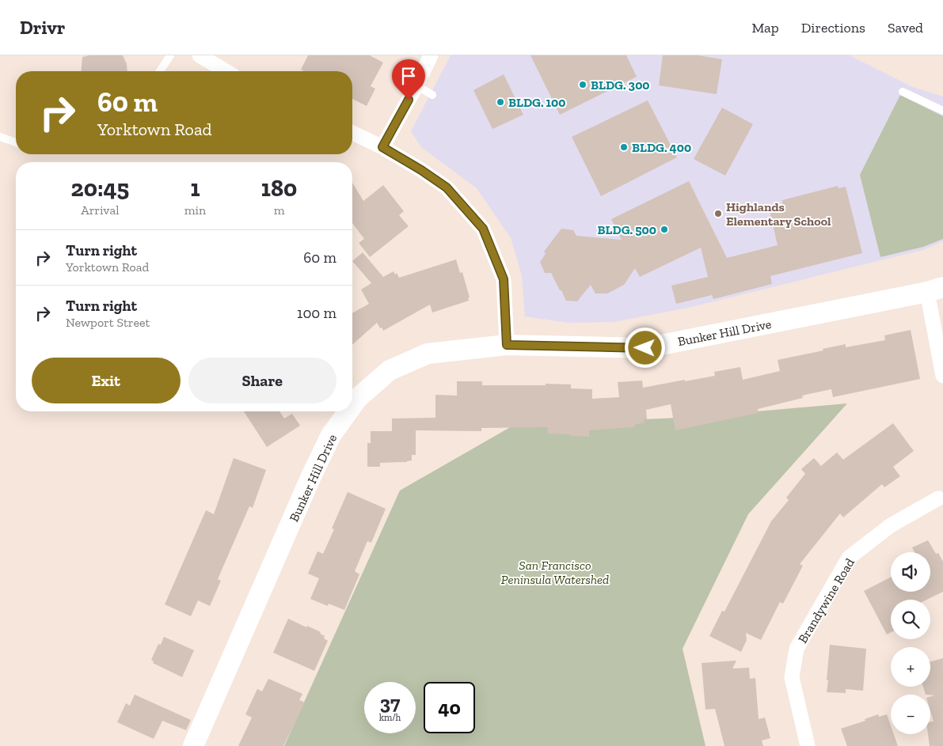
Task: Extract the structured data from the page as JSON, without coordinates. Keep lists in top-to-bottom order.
{
  "streets": {
    "street": ["Bunker Hill Drive", "Brandywine Road"]
  },
  "parks": ["San Francisco Peninsula Watershed"],
  "places": [
    "BLDG. 300",
    "BLDG. 100",
    "BLDG. 400",
    "Highlands Elementary School",
    "BLDG. 500"
  ],
  "page": {
    "header": "Drivr",
    "nav": ["Map", "Directions", "Saved"],
    "turn": ["60 m", "Yorktown Road"],
    "eta": [
      "20:45",
      "Arrival",
      "1",
      "min",
      "180",
      "m"
    ],
    "list": [
      {
        "name": "Turn right",
        "note": "Yorktown Road",
        "value": "60 m"
      },
      {
        "name": "Turn right",
        "note": "Newport Street",
        "value": "100 m"
      }
    ],
    "buttons": ["Exit", "Share"],
    "map_buttons": ["+", "−"],
    "speed": "37 km/h",
    "limit": "40"
  }
}
